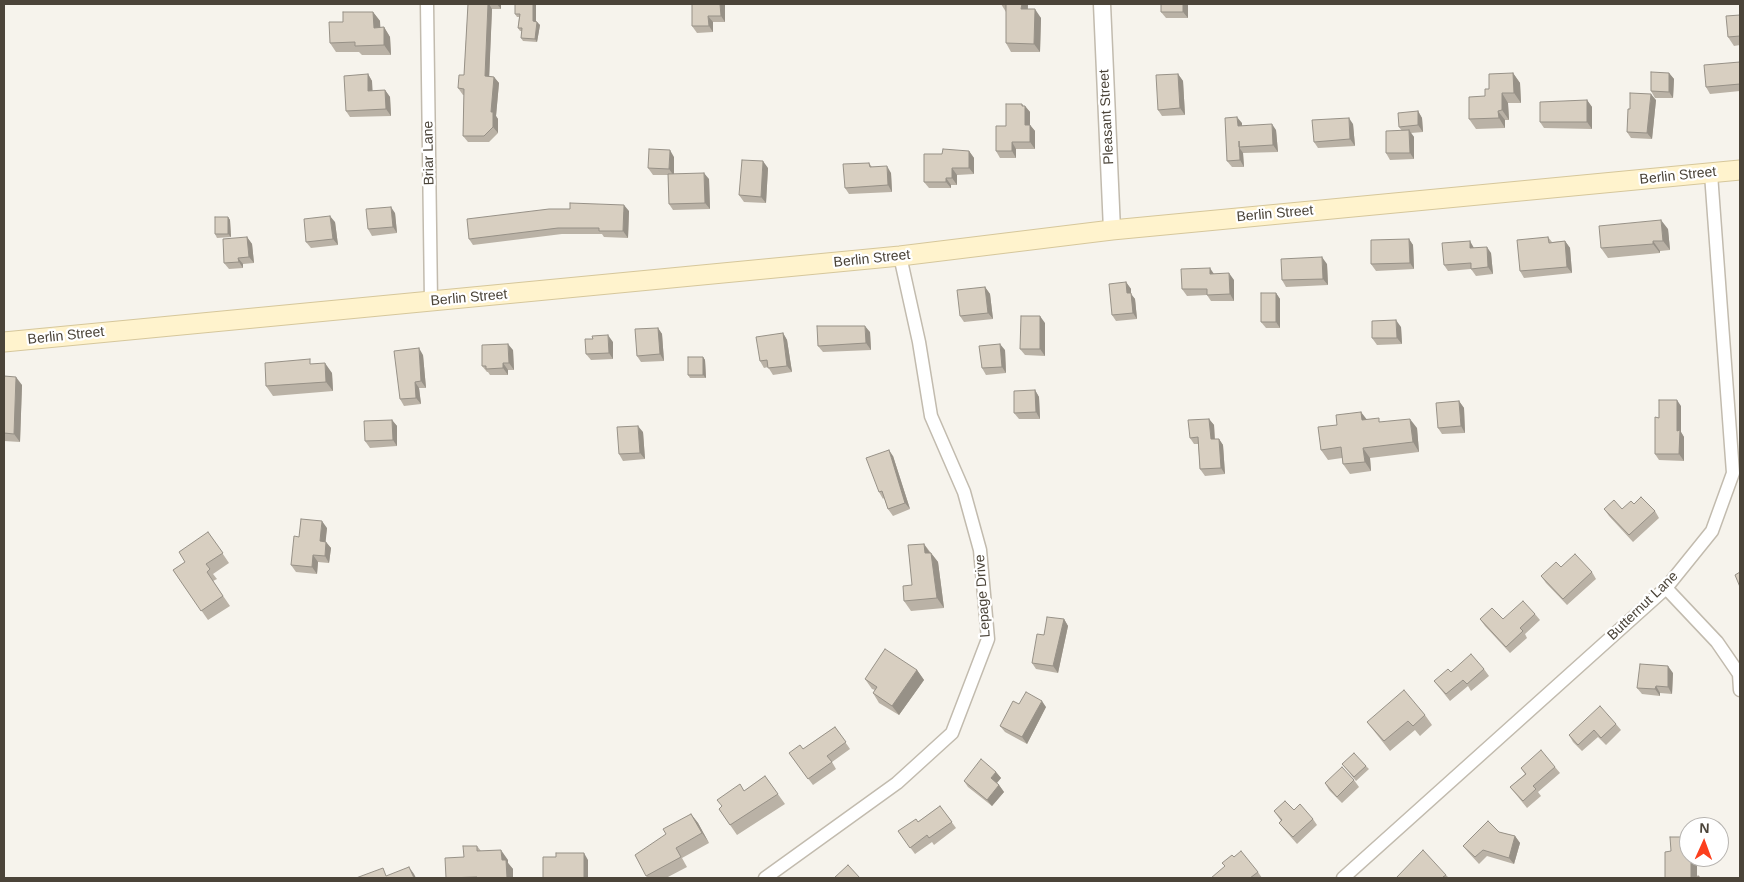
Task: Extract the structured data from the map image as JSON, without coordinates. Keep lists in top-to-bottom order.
{
  "streets": {
    "main road": ["Berlin Street"],
    "street": [
      "Pleasant Street",
      "Briar Lane",
      "Lepage Drive",
      "Butternut Lane"
    ]
  },
  "crossings": [
    ["Pleasant Street", "Berlin Street"],
    ["Briar Lane", "Berlin Street"],
    ["Berlin Street", "Lepage Drive"],
    ["Berlin Street", "Butternut Lane"]
  ],
  "north": "top"
}
